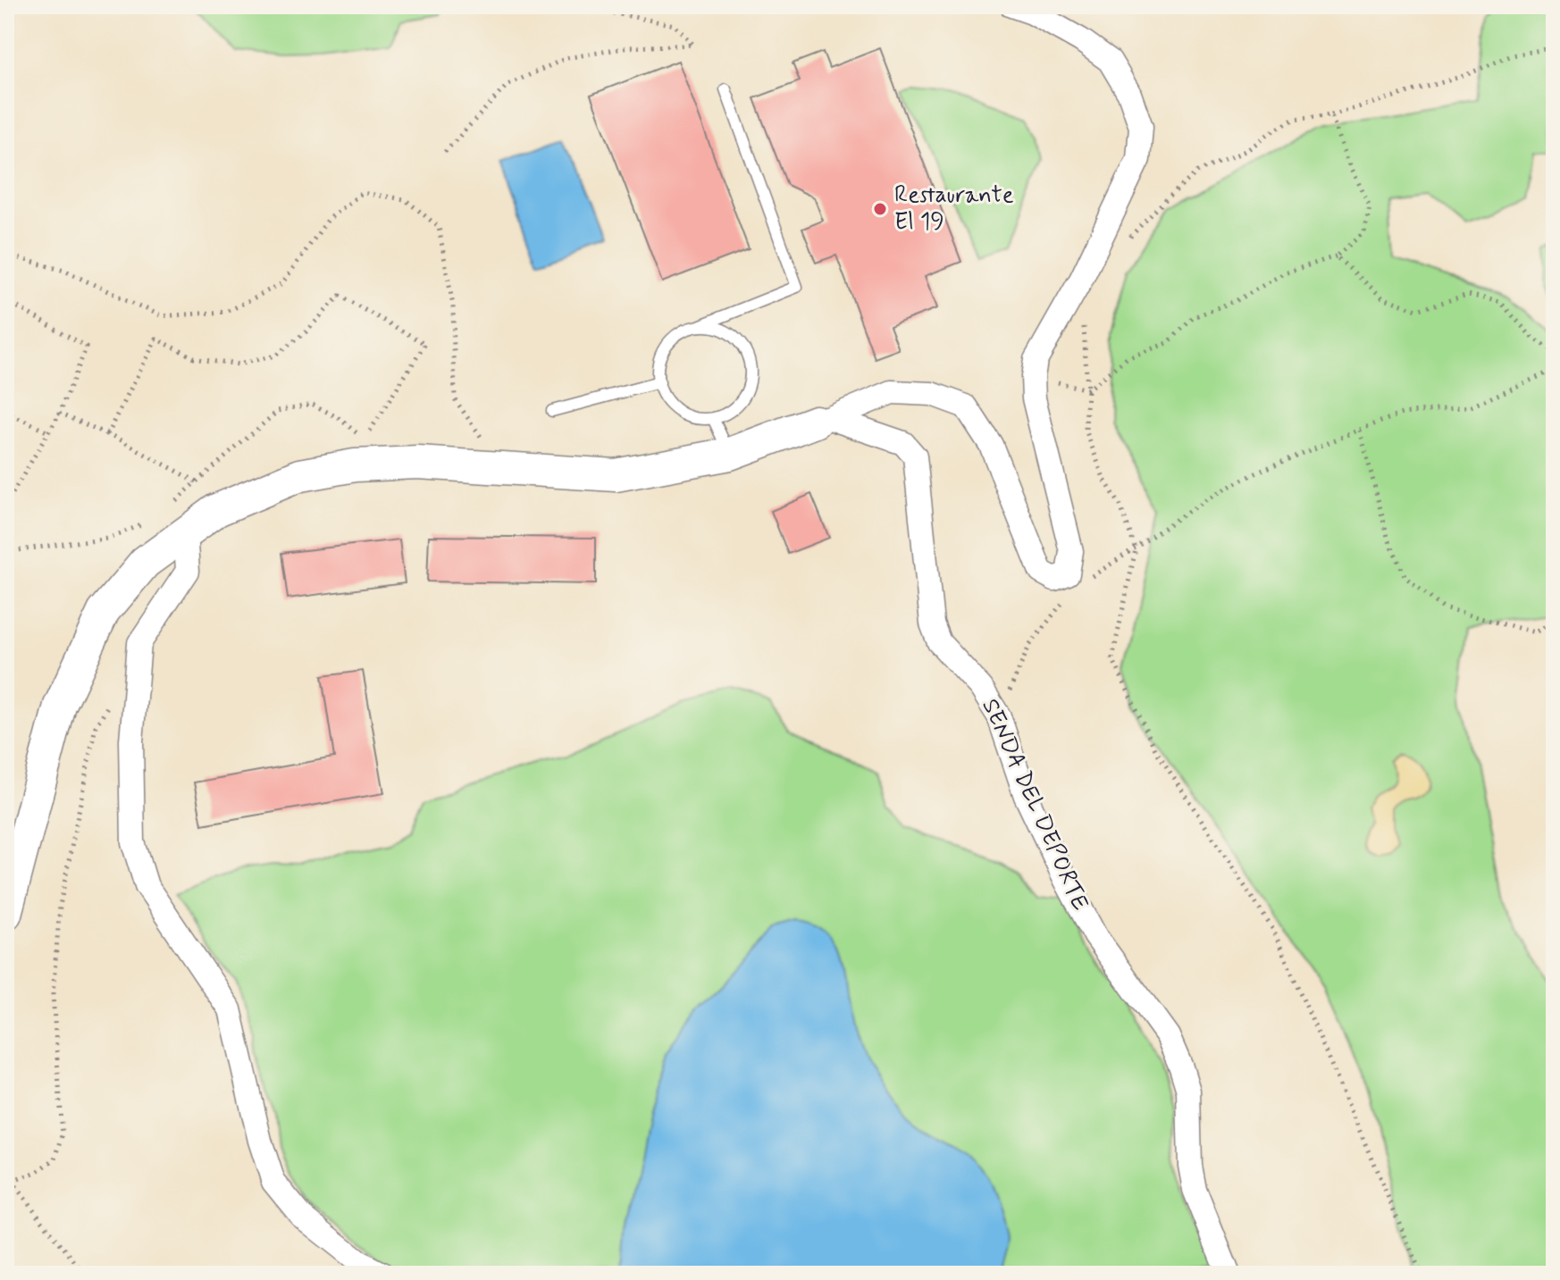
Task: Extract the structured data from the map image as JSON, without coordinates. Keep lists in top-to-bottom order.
{
  "streets": {
    "street": ["SENDA DEL DEPORTE"]
  },
  "places": ["Restaurante El 19"]
}
